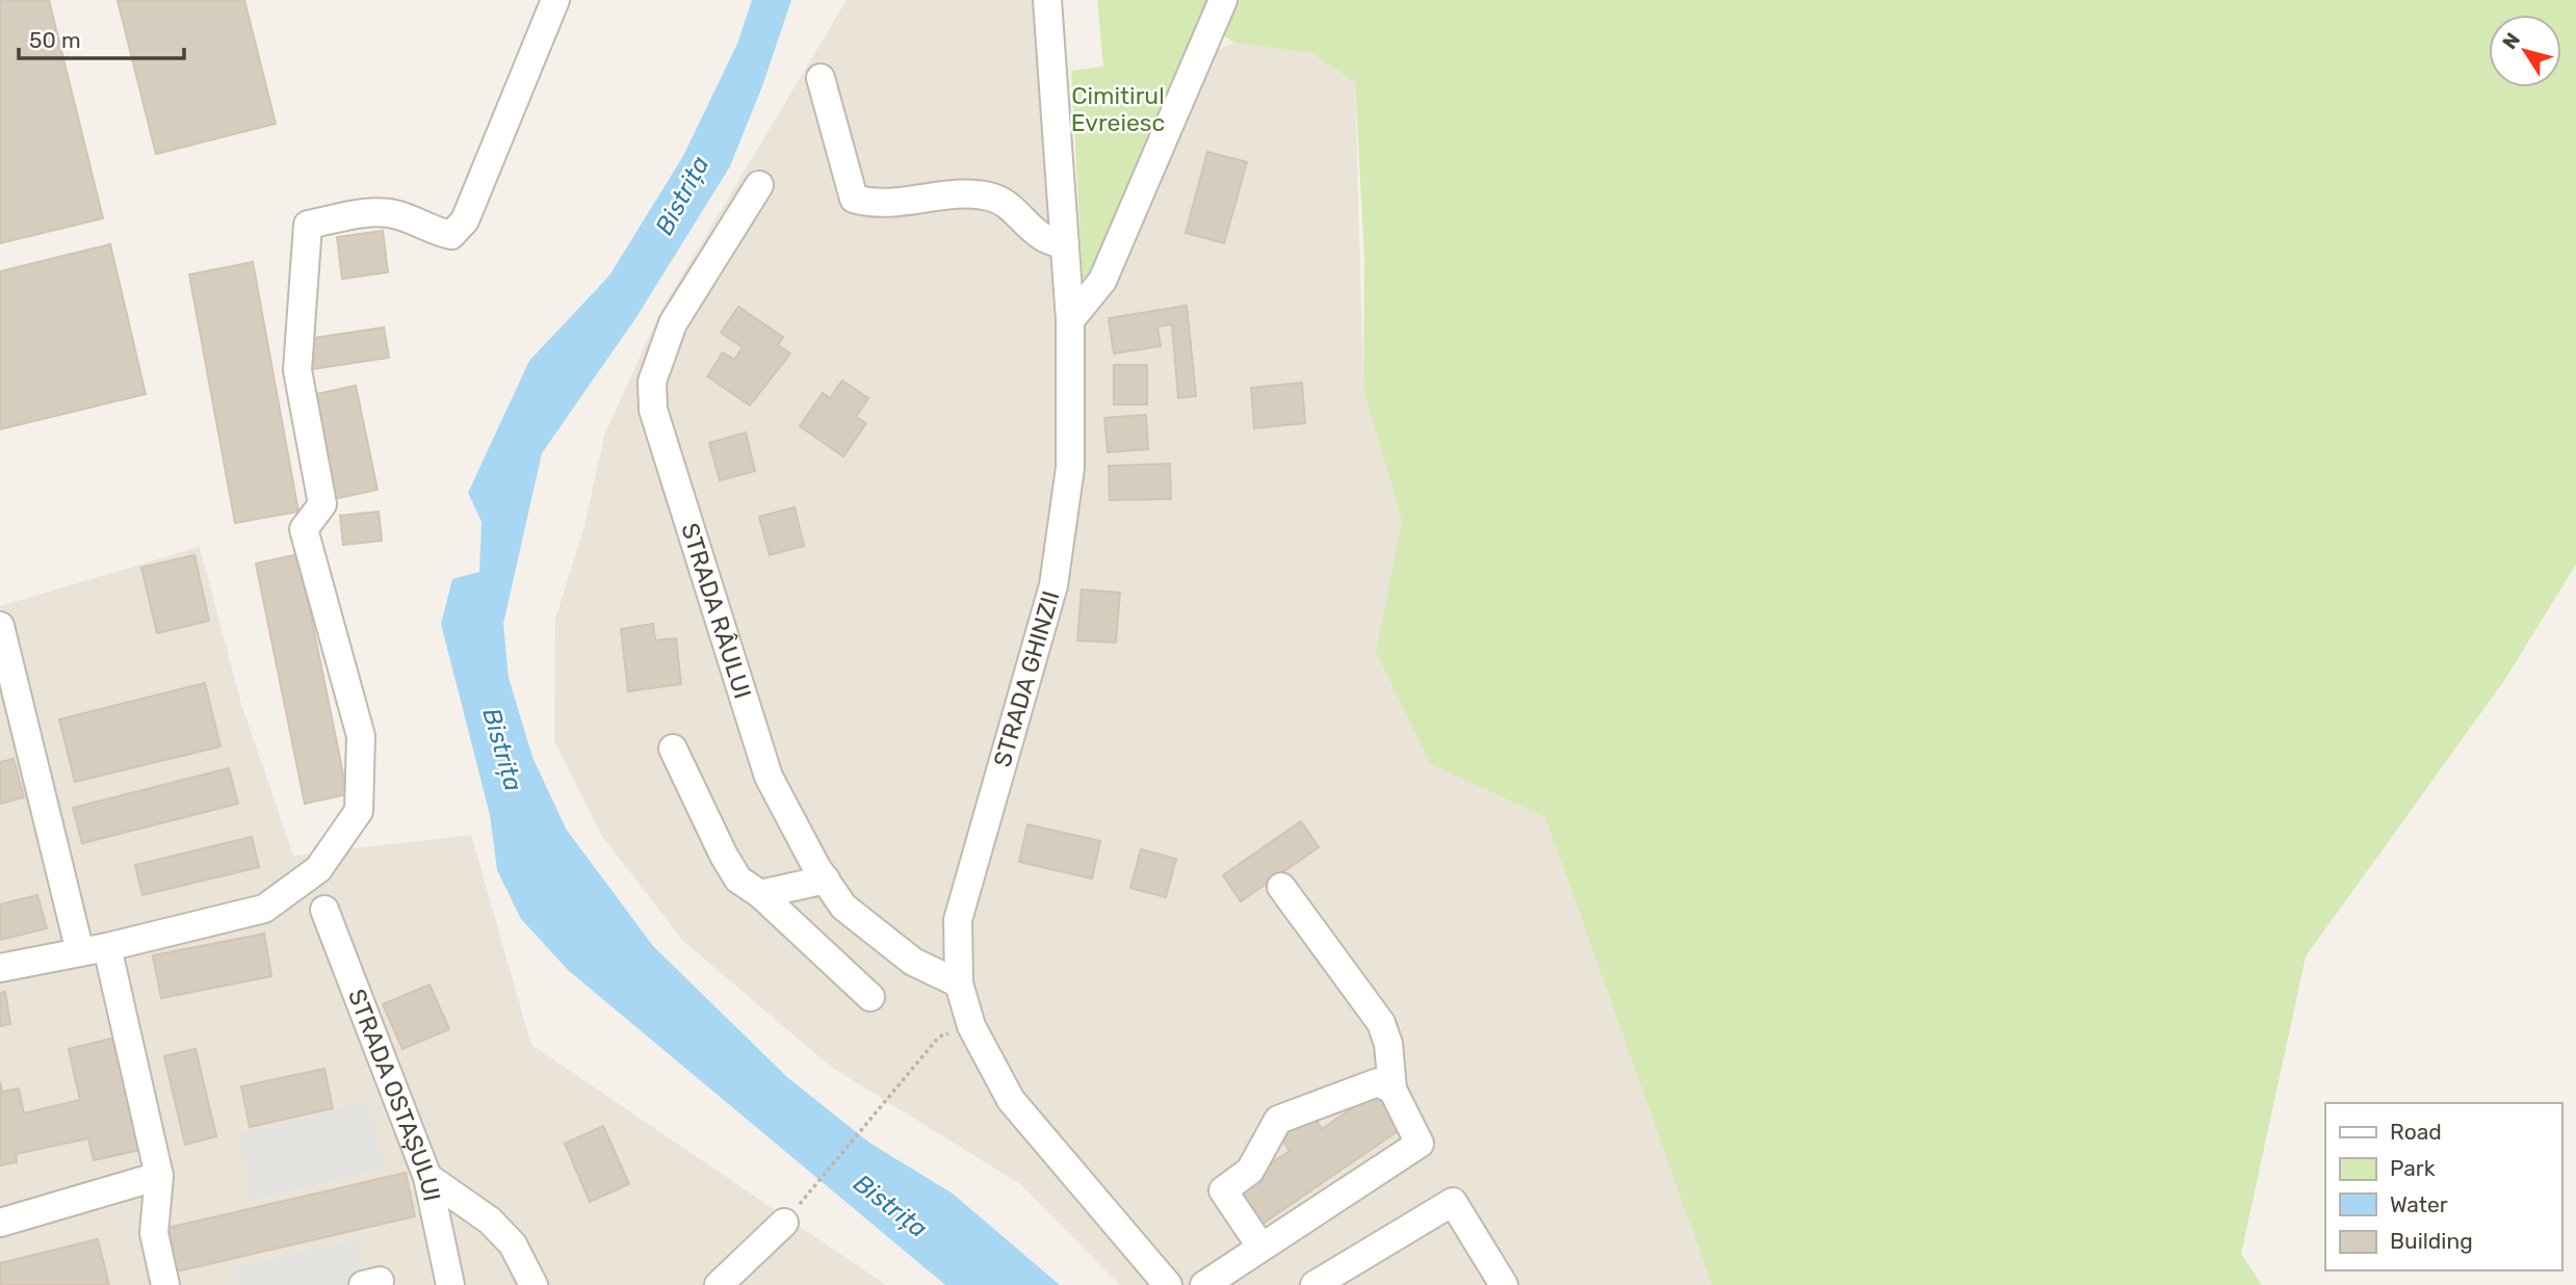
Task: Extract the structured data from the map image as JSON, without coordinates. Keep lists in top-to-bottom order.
{
  "streets": {
    "street": ["STRADA RÂULUI", "STRADA GHINZII", "STRADA OSTAȘULUI"]
  },
  "crossings": [
    ["STRADA RÂULUI", "STRADA GHINZII"]
  ],
  "water": ["Bistrița"],
  "parks": ["Cimitirul Evreiesc"],
  "legend": [
    "Road",
    "Park",
    "Water",
    "Building"
  ],
  "scale_bar": "50 m",
  "north": "top left"
}
